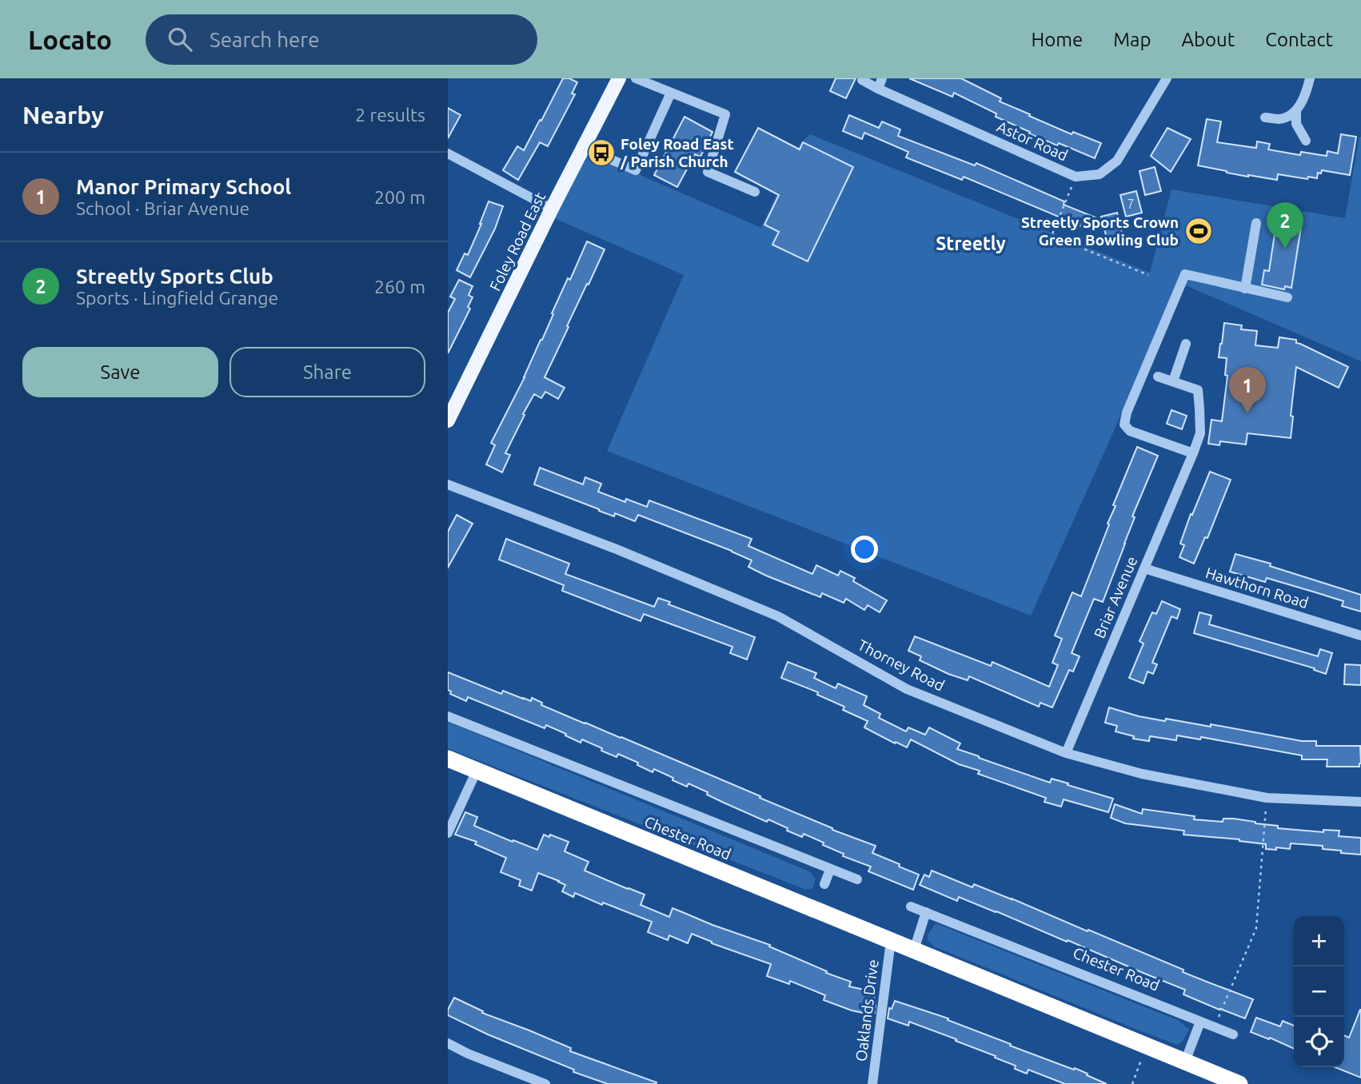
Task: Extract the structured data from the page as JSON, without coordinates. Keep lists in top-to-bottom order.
{
  "streets": {
    "highway": ["Chester Road"],
    "main road": ["Foley Road East"],
    "street": [
      "Astor Road",
      "Hawthorn Road",
      "Briar Avenue",
      "Thorney Road",
      "Oaklands Drive"
    ]
  },
  "crossings": [
    ["Hawthorn Road", "Briar Avenue"],
    ["Briar Avenue", "Thorney Road"],
    ["Chester Road", "Oaklands Drive"]
  ],
  "districts": ["Streetly"],
  "places": {
    "bus stop": ["Foley Road East / Parish Church"],
    "sports": ["Streetly Sports Crown Green Bowling Club"]
  },
  "house_numbers": ["7"],
  "page": {
    "header": "Locato",
    "search": "Search here",
    "nav": [
      "Home",
      "Map",
      "About",
      "Contact"
    ],
    "heading": ["Nearby", "2 results"],
    "list": [
      {
        "mark": "1",
        "name": "Manor Primary School",
        "note": "School · Briar Avenue",
        "value": "200 m"
      },
      {
        "mark": "2",
        "name": "Streetly Sports Club",
        "note": "Sports · Lingfield Grange",
        "value": "260 m"
      }
    ],
    "pins": ["2", "1"],
    "buttons": ["Save", "Share"],
    "map_buttons": ["+", "−"]
  }
}
